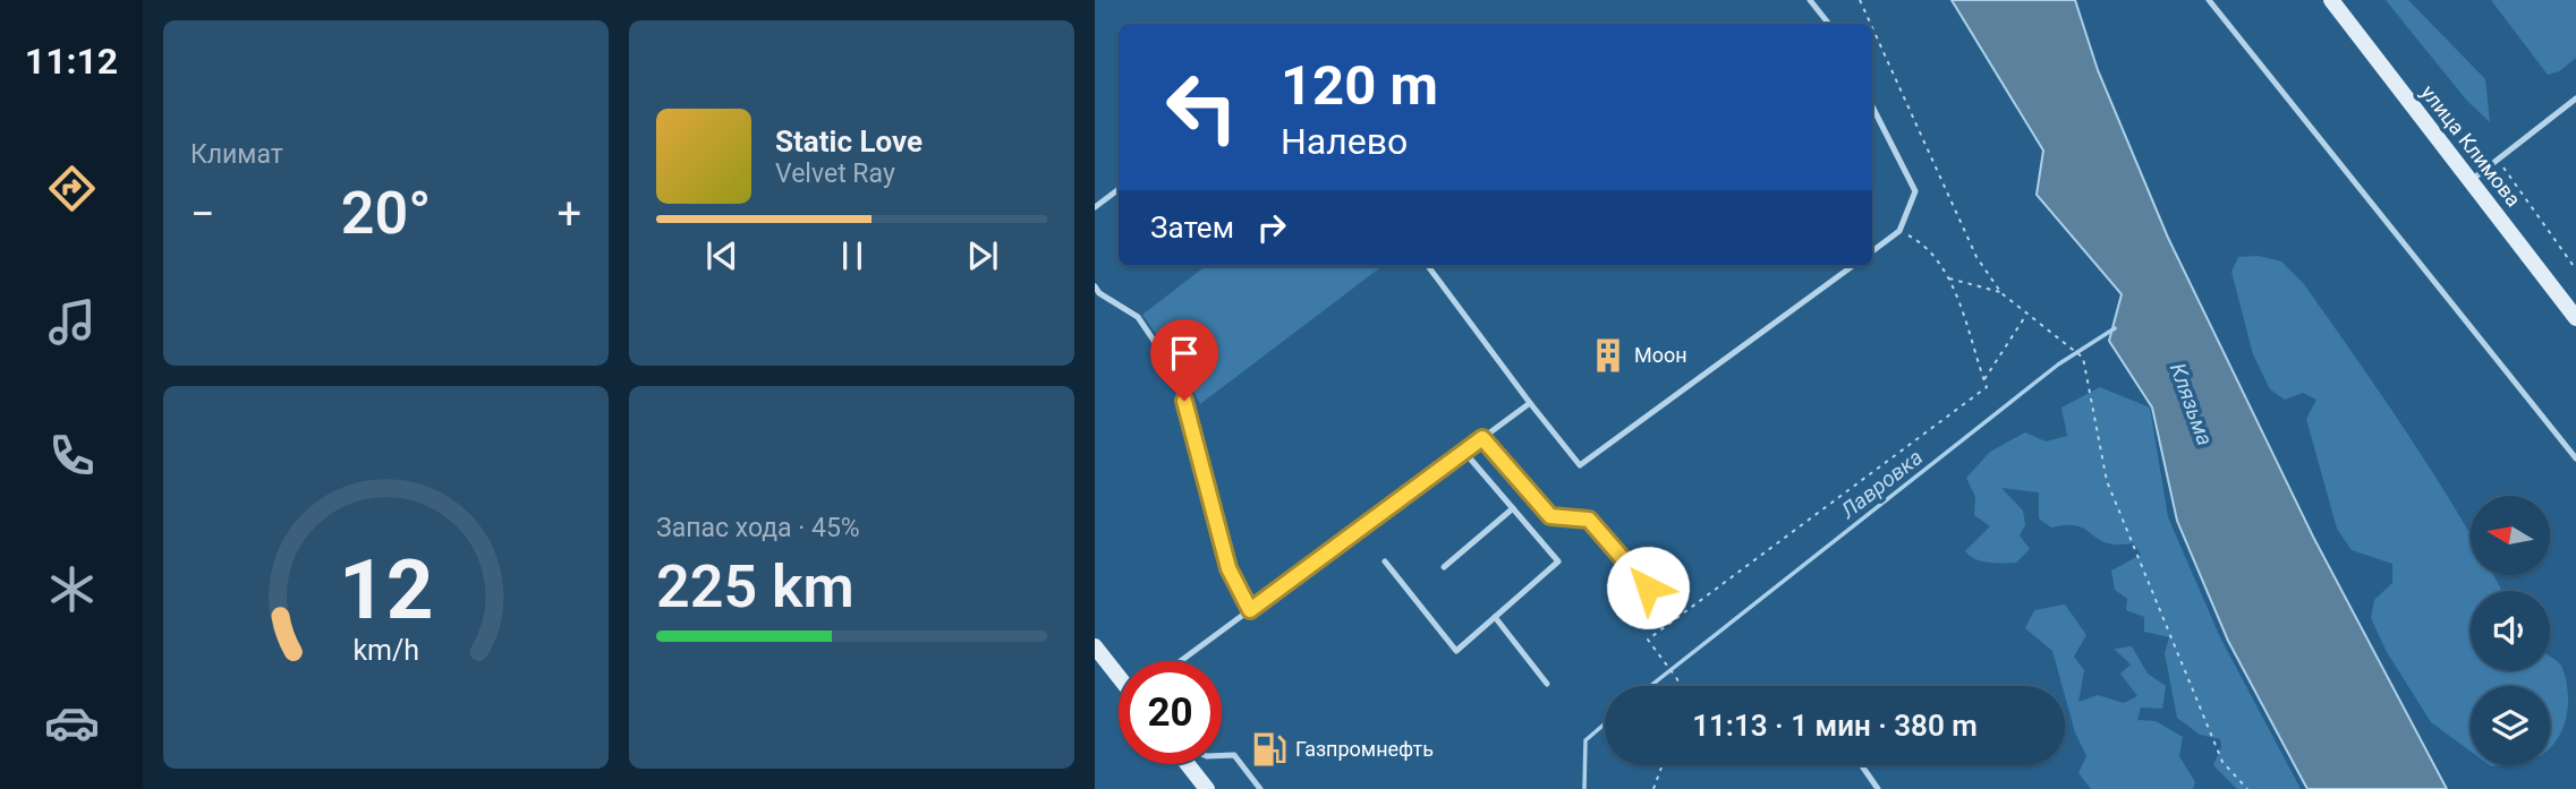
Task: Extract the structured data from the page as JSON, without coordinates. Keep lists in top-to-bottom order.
{
  "streets": {
    "main road": ["улица Климова"]
  },
  "water": ["Клязьма", "Лавровка"],
  "places": {
    "building": ["Моон"],
    "fuel station": ["Газпромнефть"]
  },
  "north": "left",
  "page": {
    "tabs": "11:12",
    "tile": [
      "Климат",
      ["Запас хода · 45%", "225 km"]
    ],
    "turn": ["120 m", "Налево"],
    "song": ["Static Love", "Velvet Ray"],
    "heat": ["−", "20°", "+"],
    "then": "Затем",
    "limit": "20",
    "trip": "11:13 · 1 мин · 380 m",
    "gauge": ["12", "km/h"]
  }
}
